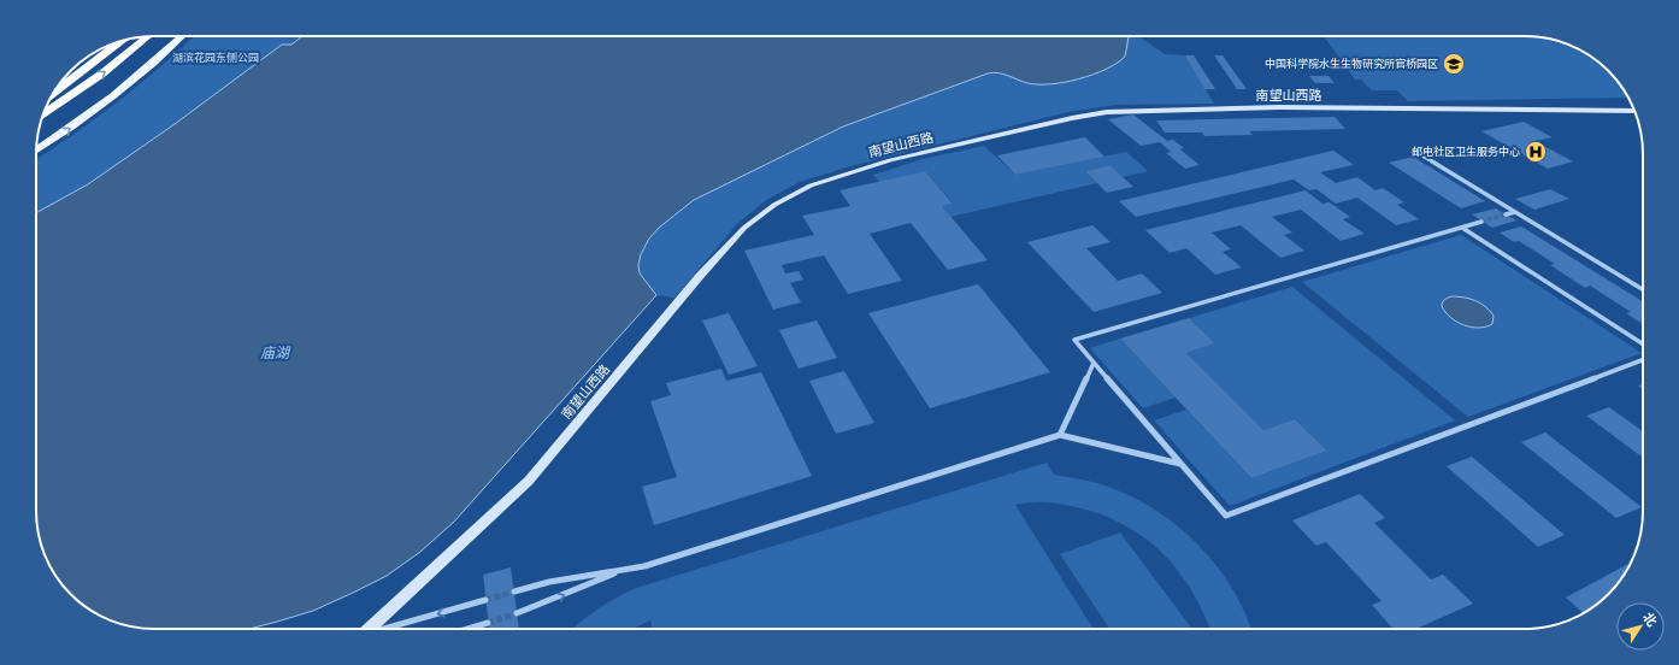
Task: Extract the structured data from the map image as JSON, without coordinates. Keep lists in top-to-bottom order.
{
  "streets": {
    "street": ["南望山西路"]
  },
  "water": ["庙湖"],
  "parks": ["湖滨花园东侧公园"],
  "places": {
    "school or university": ["中国科学院水生生物研究所官桥园区"],
    "hospital": ["邮电社区卫生服务中心"]
  },
  "north": "top right"
}
